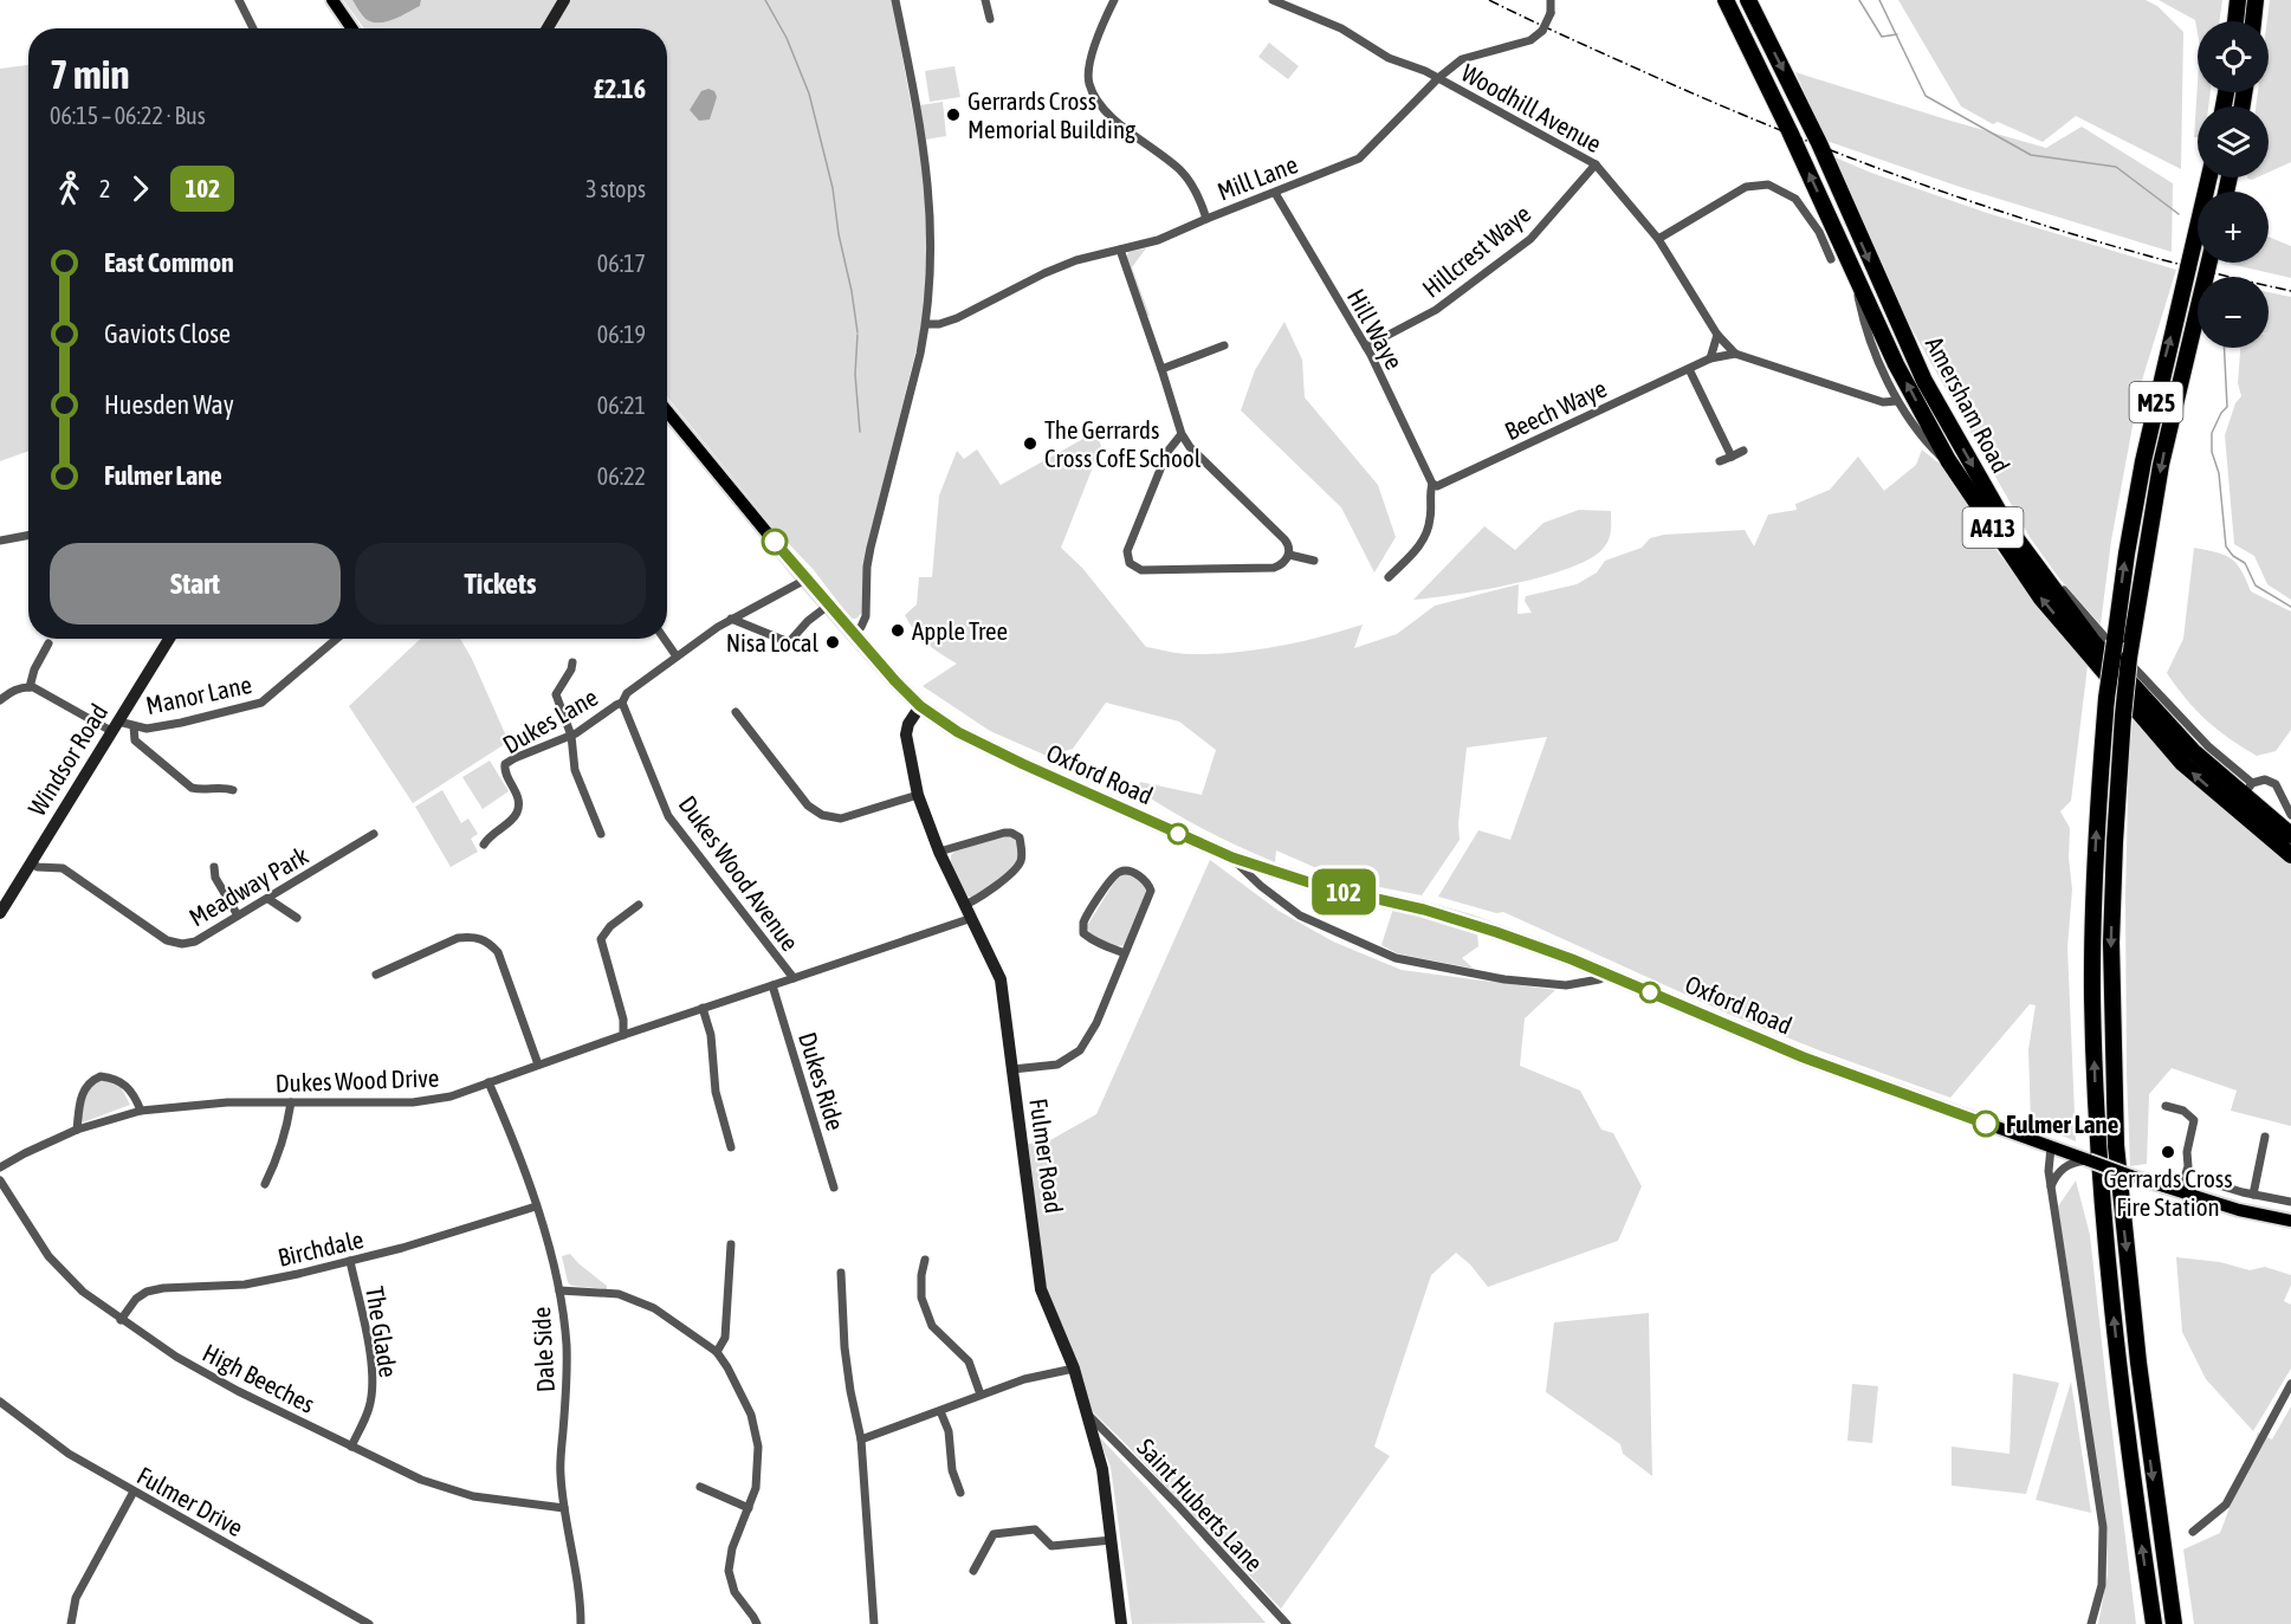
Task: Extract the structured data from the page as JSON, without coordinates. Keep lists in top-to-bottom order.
{
  "streets": {
    "highway": ["M25", "Amersham Road", "A413"],
    "main road": ["Oxford Road"],
    "street": [
      "Woodhill Avenue",
      "Mill Lane",
      "Hillcrest Waye",
      "Hill Waye",
      "Beech Waye",
      "Manor Lane",
      "Dukes Lane",
      "Windsor Road",
      "Dukes Wood Avenue",
      "Meadway Park",
      "Dukes Wood Drive",
      "Dukes Ride",
      "Fulmer Road",
      "Birchdale",
      "The Glade",
      "Dale Side",
      "High Beeches",
      "Fulmer Drive",
      "Saint Huberts Lane"
    ]
  },
  "crossings": [
    ["Woodhill Avenue", "Mill Lane"],
    ["Woodhill Avenue", "Hillcrest Waye"],
    ["Woodhill Avenue", "Beech Waye"],
    ["Mill Lane", "Hill Waye"],
    ["Hillcrest Waye", "Hill Waye"],
    ["Hill Waye", "Beech Waye"],
    ["Amersham Road", "A413"],
    ["Manor Lane", "Windsor Road"],
    ["Dukes Lane", "Dukes Wood Avenue"],
    ["Windsor Road", "Meadway Park"],
    ["Oxford Road", "Fulmer Road"],
    ["Dukes Wood Avenue", "Dukes Wood Drive"],
    ["Dukes Wood Avenue", "Fulmer Road"],
    ["Dukes Wood Drive", "Dukes Ride"],
    ["Dukes Wood Drive", "Dale Side"],
    ["Fulmer Road", "Saint Huberts Lane"],
    ["Birchdale", "The Glade"],
    ["Birchdale", "Dale Side"],
    ["Birchdale", "High Beeches"],
    ["The Glade", "High Beeches"],
    ["Dale Side", "High Beeches"]
  ],
  "places": [
    "Gerrards Cross Memorial Building",
    "The Gerrards Cross CofE School",
    "Apple Tree",
    "Nisa Local",
    "Fulmer Lane",
    "Gerrards Cross Fire Station"
  ],
  "lines": ["bus line 102"],
  "page": {
    "on_map": "102",
    "map_buttons": ["+", "−"],
    "heading": ["7 min", "06:15 – 06:22 · Bus", "£2.16"],
    "legs": ["2", "102", "3 stops"],
    "list": [
      {
        "name": "East Common",
        "value": "06:17"
      },
      {
        "name": "Gaviots Close",
        "value": "06:19"
      },
      {
        "name": "Huesden Way",
        "value": "06:21"
      },
      {
        "name": "Fulmer Lane",
        "value": "06:22"
      }
    ],
    "buttons": ["Start", "Tickets"]
  }
}
